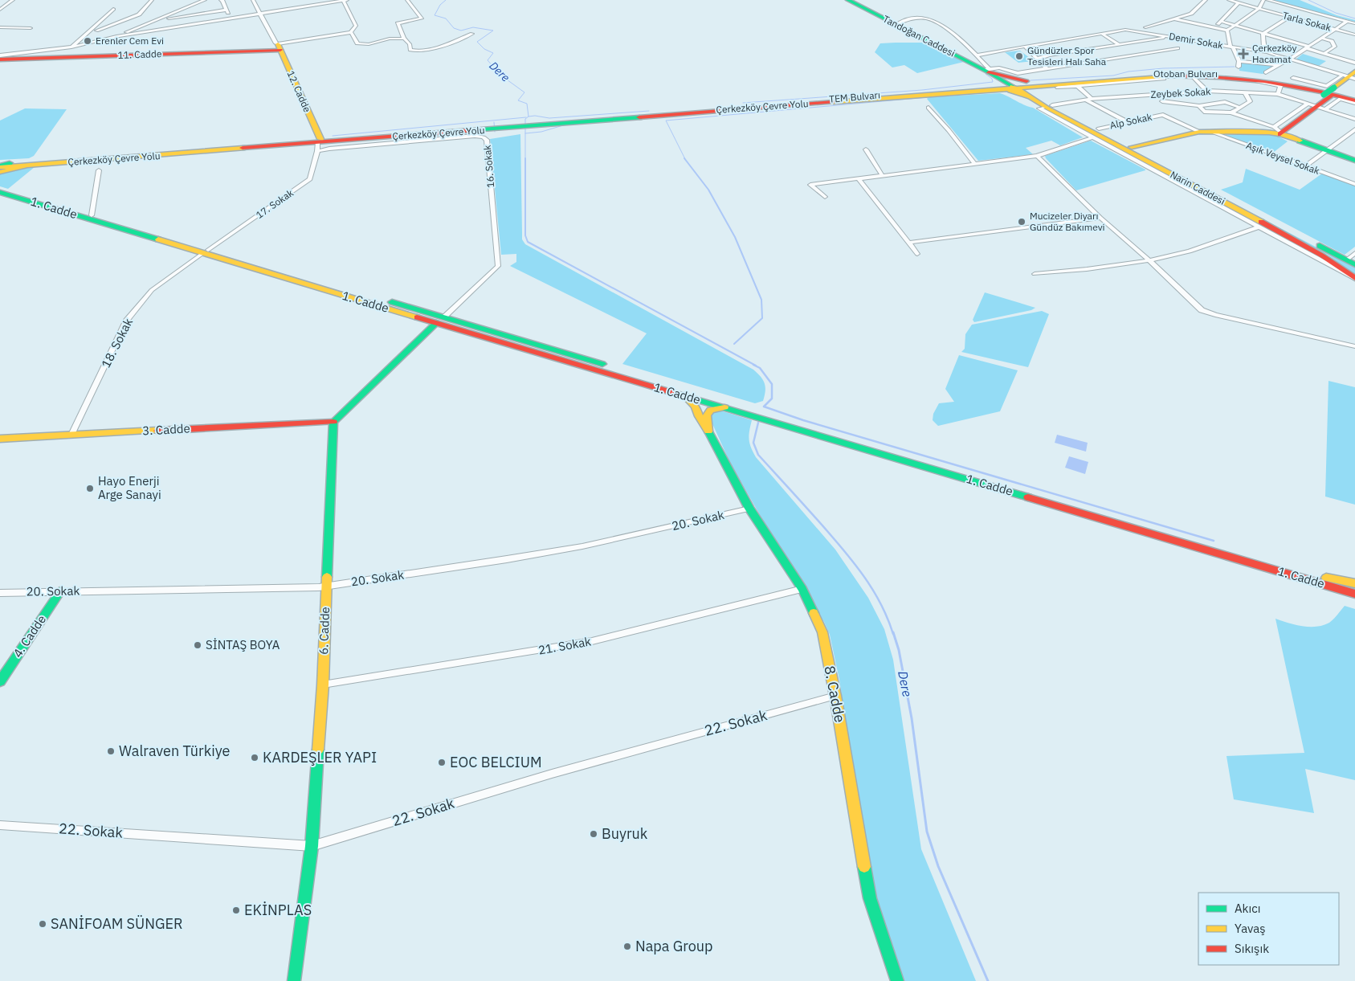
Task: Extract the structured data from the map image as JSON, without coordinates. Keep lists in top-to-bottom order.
{
  "streets": {
    "main road": [
      "Tandoğan Caddesi",
      "11. Cadde",
      "Otoban Bulvarı",
      "12. Cadde",
      "TEM Bulvarı",
      "Çerkezköy Çevre Yolu",
      "Narin Caddesi",
      "1. Cadde",
      "3. Cadde",
      "6. Cadde",
      "4. Cadde",
      "8. Cadde"
    ],
    "street": [
      "Tarla Sokak",
      "Demir Sokak",
      "Zeybek Sokak",
      "Alp Sokak",
      "Aşık Veysel Sokak",
      "16. Sokak",
      "17. Sokak",
      "18. Sokak",
      "20. Sokak",
      "21. Sokak",
      "22. Sokak"
    ]
  },
  "crossings": [
    ["11. Cadde", "12. Cadde"],
    ["Otoban Bulvarı", "TEM Bulvarı"],
    ["12. Cadde", "Çerkezköy Çevre Yolu"],
    ["12. Cadde", "16. Sokak"],
    ["12. Cadde", "17. Sokak"],
    ["Zeybek Sokak", "Narin Caddesi"],
    ["TEM Bulvarı", "Çerkezköy Çevre Yolu"],
    ["Çerkezköy Çevre Yolu", "16. Sokak"],
    ["Çerkezköy Çevre Yolu", "17. Sokak"],
    ["Alp Sokak", "Narin Caddesi"],
    ["16. Sokak", "17. Sokak"],
    ["16. Sokak", "1. Cadde"],
    ["17. Sokak", "1. Cadde"],
    ["17. Sokak", "18. Sokak"],
    ["1. Cadde", "18. Sokak"],
    ["1. Cadde", "8. Cadde"],
    ["18. Sokak", "3. Cadde"],
    ["3. Cadde", "6. Cadde"],
    ["20. Sokak", "6. Cadde"],
    ["20. Sokak", "4. Cadde"],
    ["20. Sokak", "8. Cadde"],
    ["6. Cadde", "21. Sokak"],
    ["6. Cadde", "22. Sokak"],
    ["21. Sokak", "8. Cadde"],
    ["8. Cadde", "22. Sokak"]
  ],
  "water": ["Dere"],
  "places": {
    "other": [
      "Erenler Cem Evi",
      "Gündüzler Spor Tesisleri Halı Saha",
      "Mucizeler Diyarı Gündüz Bakımevi",
      "Hayo Enerji Arge Sanayi",
      "SİNTAŞ BOYA",
      "Walraven Türkiye",
      "KARDEŞLER YAPI",
      "EOC BELCIUM",
      "Buyruk",
      "EKİNPLAS",
      "SANİFOAM SÜNGER",
      "Napa Group"
    ],
    "health": ["Çerkezköy Hacamat"]
  },
  "legend": ["Akıcı", "Yavaş", "Sıkışık"]
}
